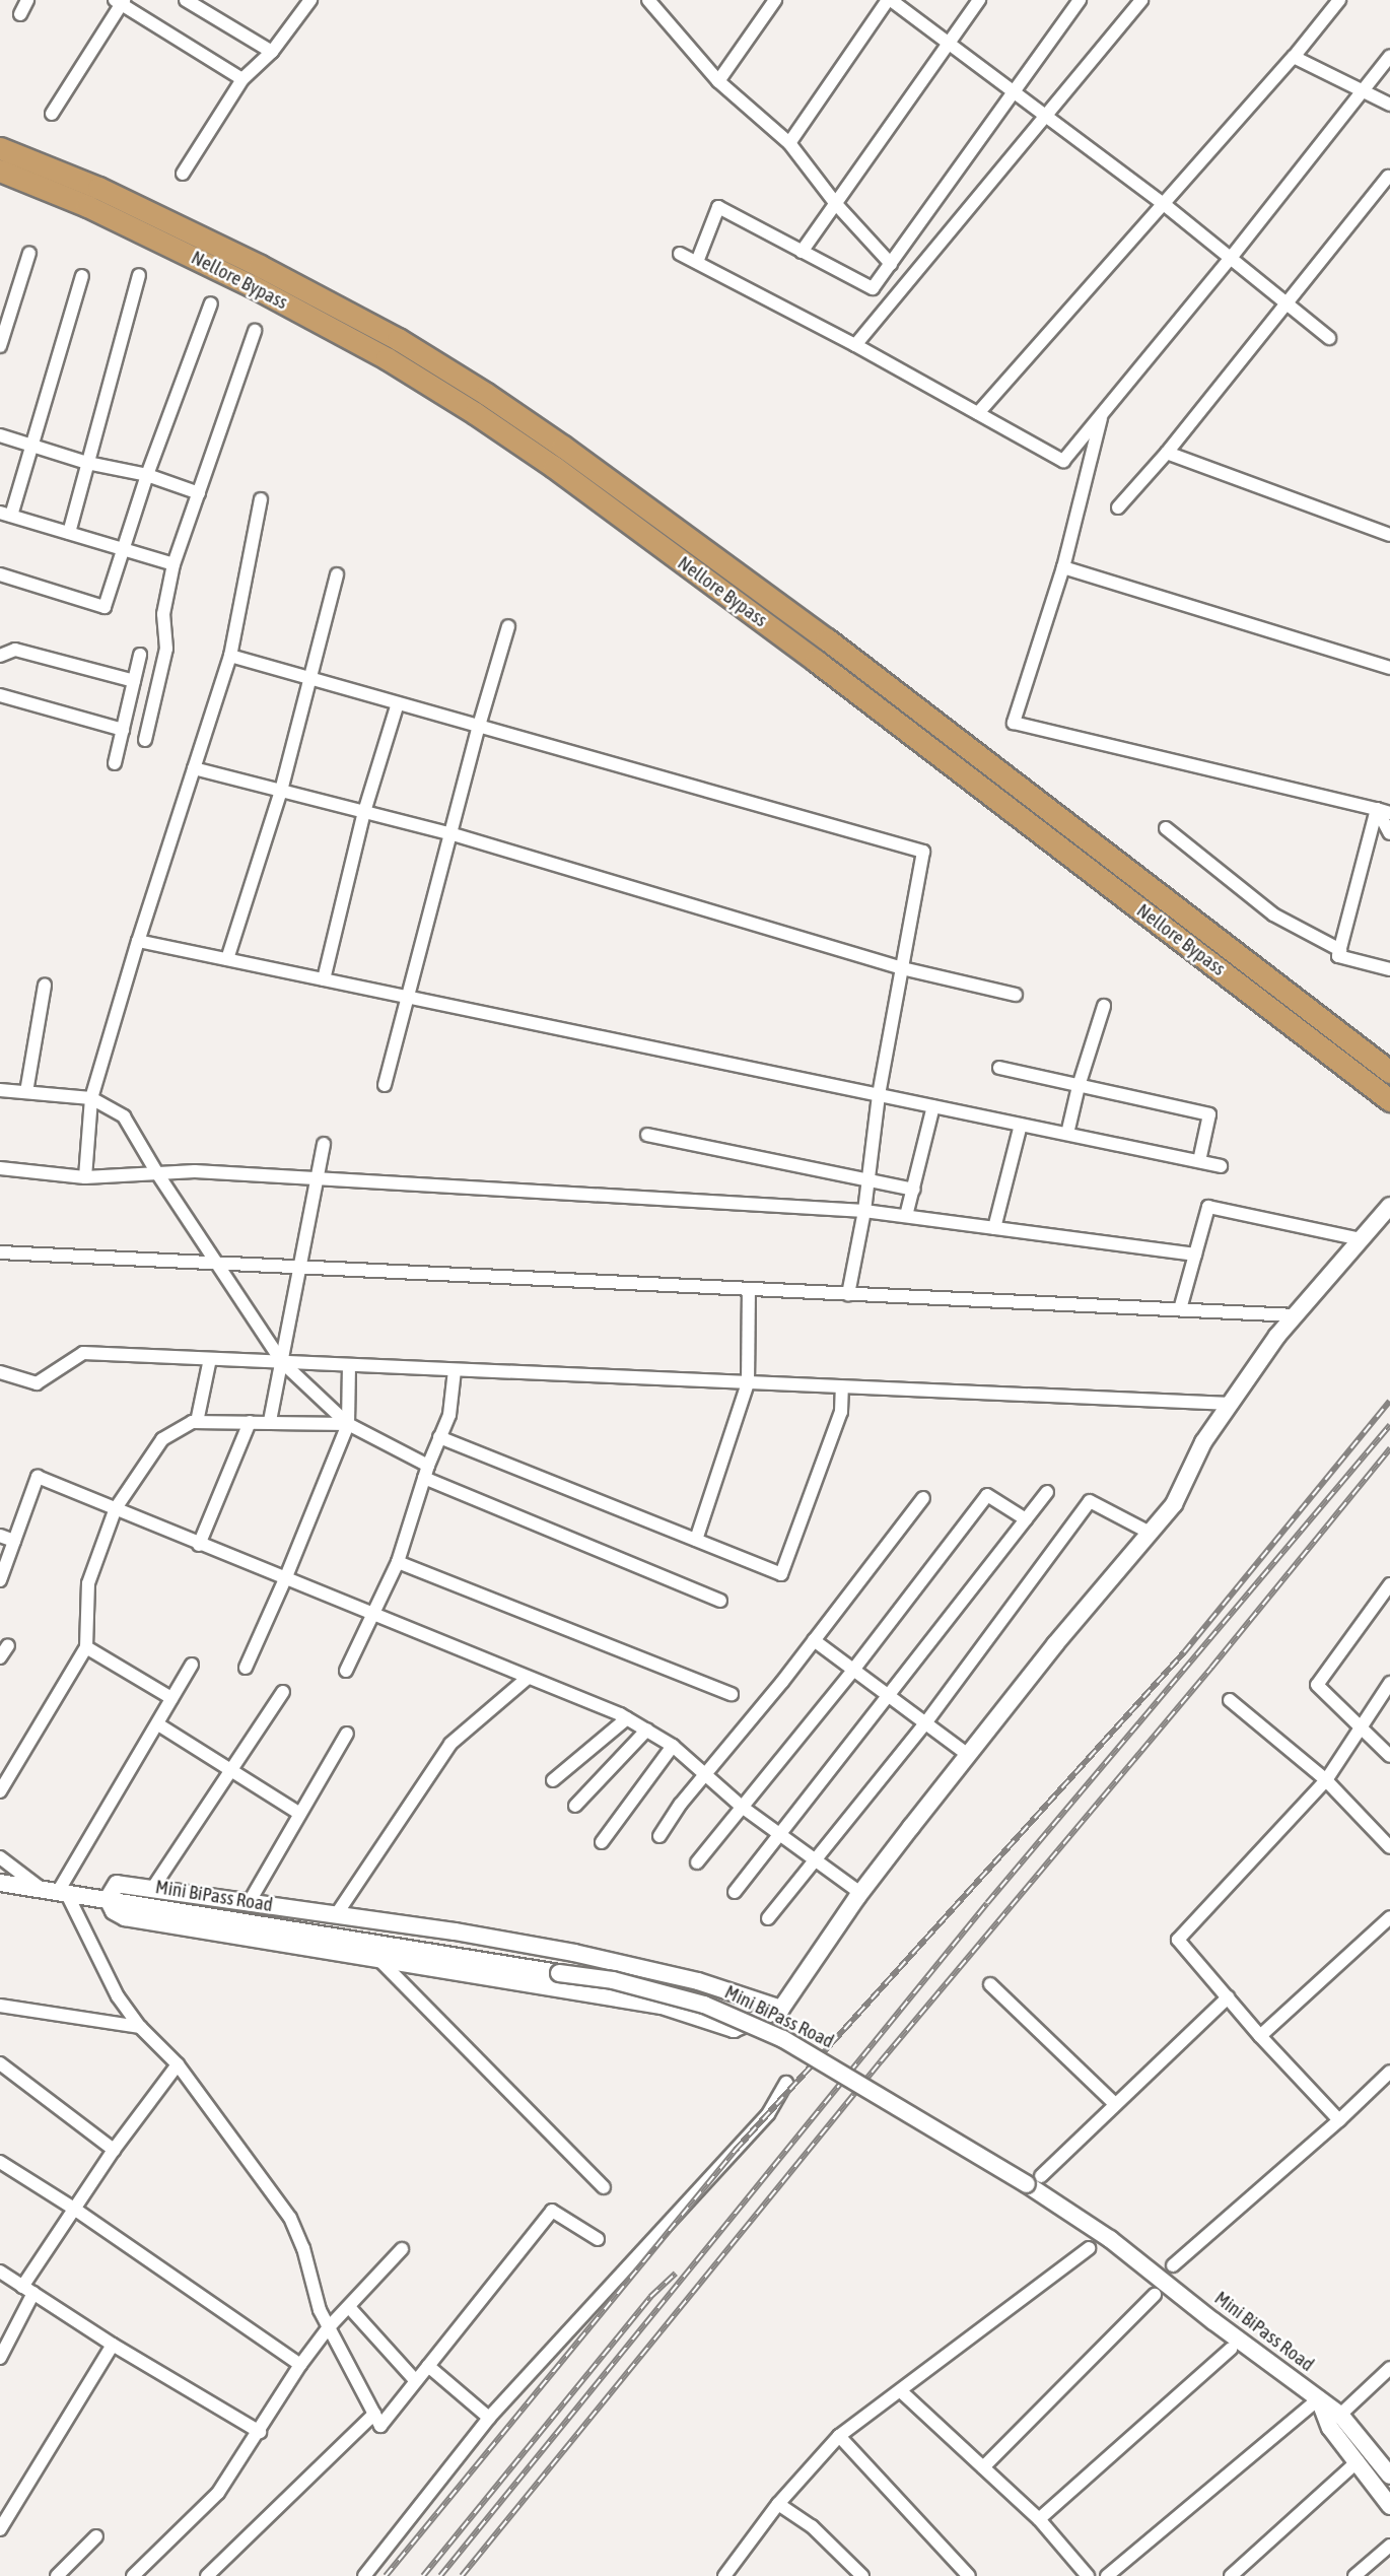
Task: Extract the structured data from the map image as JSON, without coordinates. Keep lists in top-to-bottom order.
{
  "streets": {
    "highway": ["Nellore Bypass"],
    "street": ["Mini BiPass Road"]
  }
}
